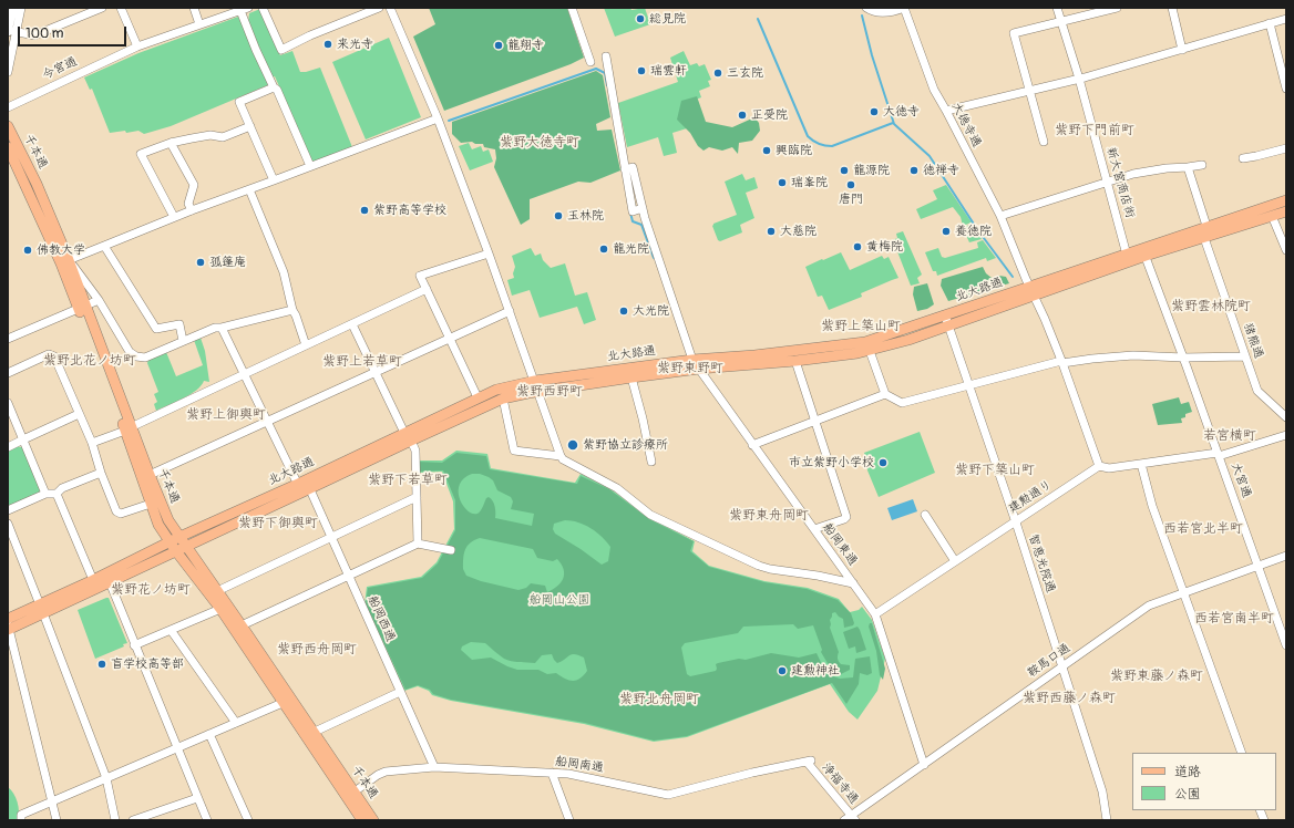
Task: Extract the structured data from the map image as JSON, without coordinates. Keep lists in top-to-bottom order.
{
  "streets": {
    "main road": ["千本通", "北大路通"],
    "street": [
      "今宮通",
      "大徳寺通",
      "新大宮商店街",
      "猪熊通",
      "大宮通",
      "建勲通り",
      "船岡東通",
      "智恵光院通",
      "船岡西通",
      "鞍馬口通",
      "船岡南通",
      "浄福寺通"
    ]
  },
  "crossings": [
    ["大徳寺通", "北大路通"],
    ["大徳寺通", "建勲通り"],
    ["千本通", "北大路通"],
    ["千本通", "船岡南通"],
    ["新大宮商店街", "北大路通"],
    ["北大路通", "猪熊通"],
    ["北大路通", "大宮通"],
    ["北大路通", "船岡東通"],
    ["北大路通", "智恵光院通"],
    ["北大路通", "船岡西通"],
    ["大宮通", "鞍馬口通"],
    ["建勲通り", "船岡東通"],
    ["建勲通り", "智恵光院通"],
    ["船岡東通", "鞍馬口通"],
    ["智恵光院通", "鞍馬口通"],
    ["船岡西通", "船岡南通"],
    ["鞍馬口通", "浄福寺通"],
    ["船岡南通", "浄福寺通"]
  ],
  "districts": [
    "紫野下門前町",
    "紫野大徳寺町",
    "紫野雲林院町",
    "紫野上築山町",
    "紫野北花ノ坊町",
    "紫野上若草町",
    "紫野東野町",
    "紫野西野町",
    "紫野上御輿町",
    "若宮横町",
    "紫野下築山町",
    "紫野下若草町",
    "紫野東舟岡町",
    "紫野下御輿町",
    "西若宮北半町",
    "紫野花ノ坊町",
    "西若宮南半町",
    "紫野西舟岡町",
    "紫野東藤ノ森町",
    "紫野西藤ノ森町",
    "紫野北舟岡町"
  ],
  "parks": ["船岡山公園"],
  "places": [
    "総見院",
    "来光寺",
    "龍翔寺",
    "瑞雲軒",
    "三玄院",
    "大徳寺",
    "正受院",
    "興臨院",
    "龍源院",
    "徳禅寺",
    "瑞峯院",
    "唐門",
    "紫野高等学校",
    "玉林院",
    "大慈院",
    "養徳院",
    "黄梅院",
    "龍光院",
    "佛教大学",
    "孤篷庵",
    "大光院",
    "紫野協立診療所",
    "市立紫野小学校",
    "盲学校高等部",
    "建勲神社"
  ],
  "legend": ["道路", "公園"],
  "scale_bar": "100 m"
}
